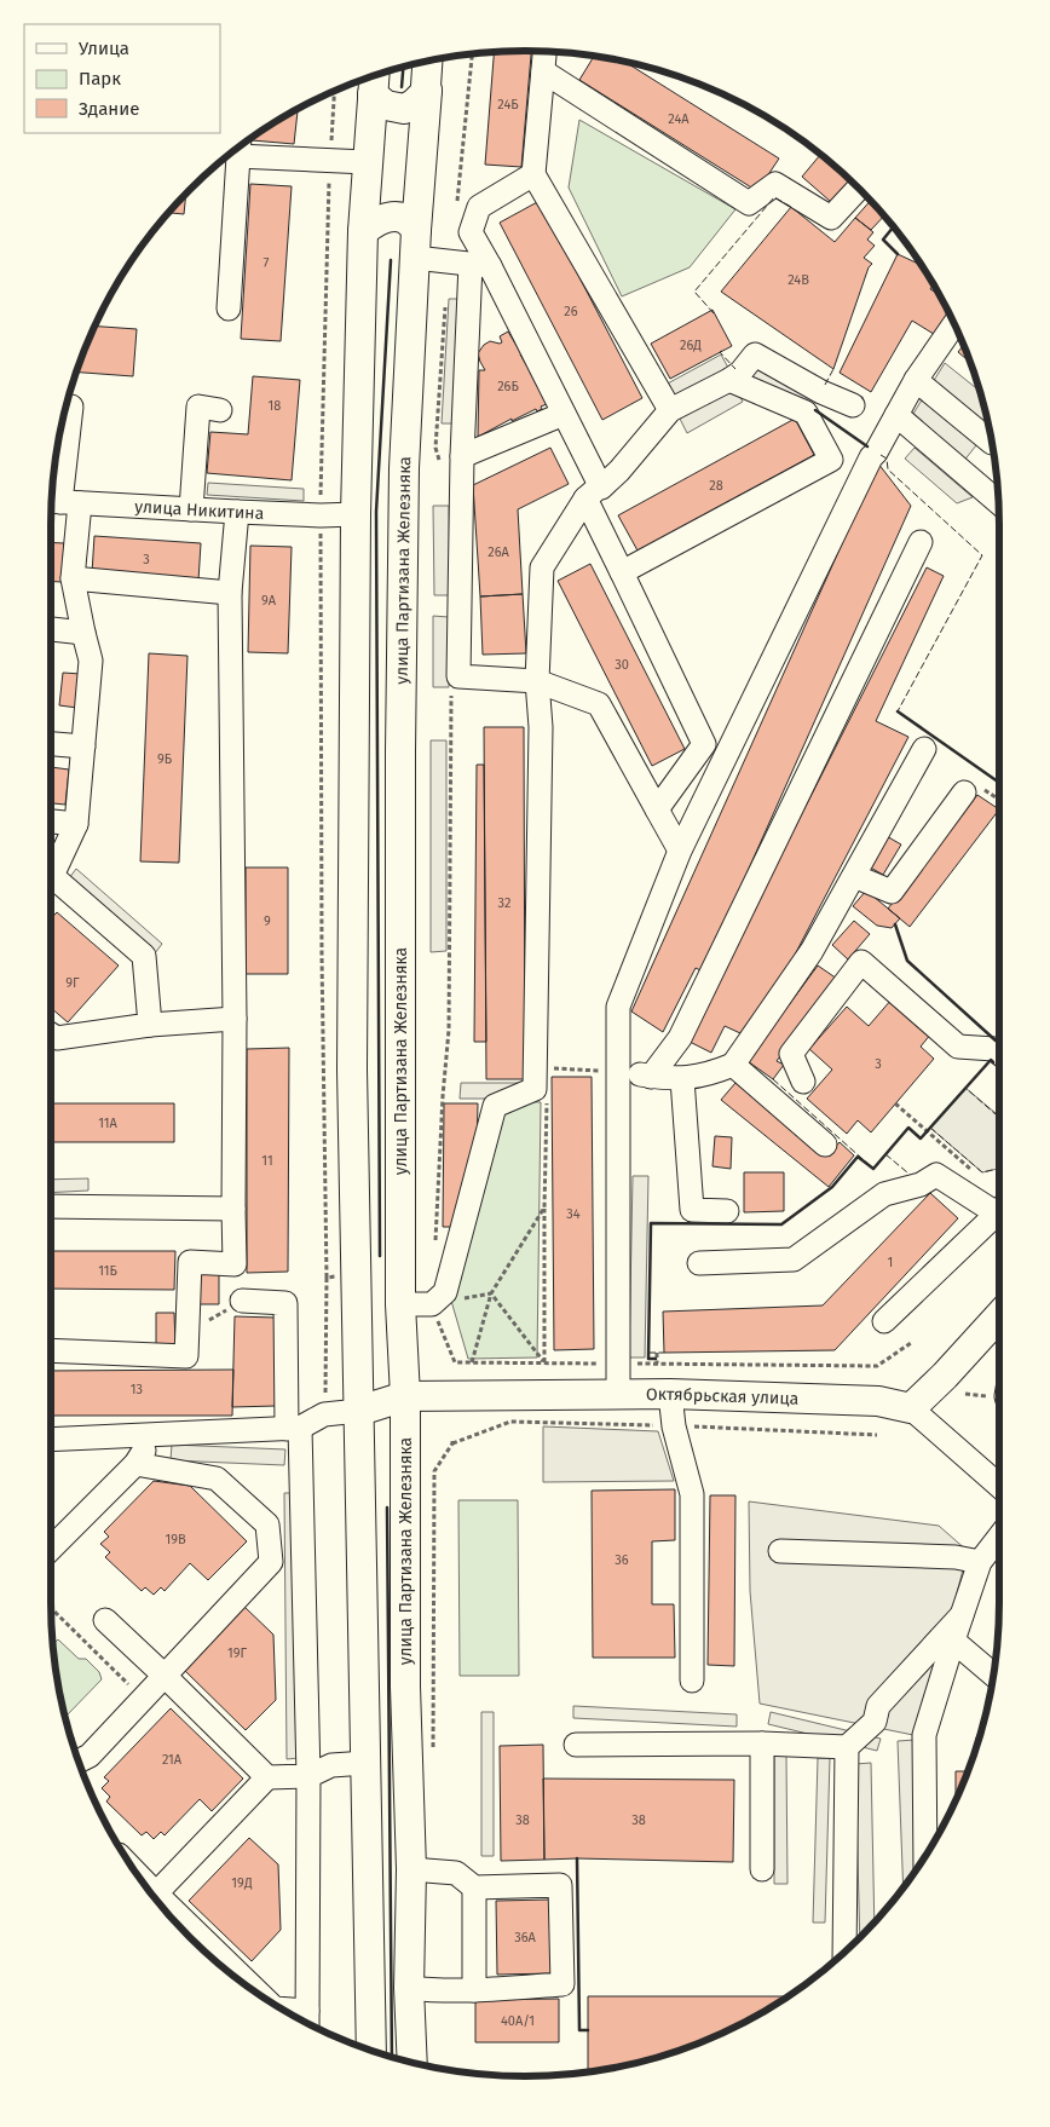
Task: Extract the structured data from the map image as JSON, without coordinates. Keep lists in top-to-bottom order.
{
  "streets": {
    "main road": ["улица Партизана Железняка", "Октябрьская улица"],
    "street": ["улица Никитина"]
  },
  "crossings": [
    ["улица Партизана Железняка", "Октябрьская улица"]
  ],
  "house_numbers": [
    "24Б",
    "24А",
    "7",
    "24В",
    "26",
    "26Д",
    "26Б",
    "18",
    "28",
    "26А",
    "3",
    "9А",
    "30",
    "9Б",
    "32",
    "9",
    "9Г",
    "3",
    "11А",
    "11",
    "34",
    "1",
    "11Б",
    "13",
    "19В",
    "36",
    "19Г",
    "21А",
    "38",
    "38",
    "19Д",
    "36А",
    "40А/1"
  ],
  "legend": ["Улица", "Парк", "Здание"]
}
